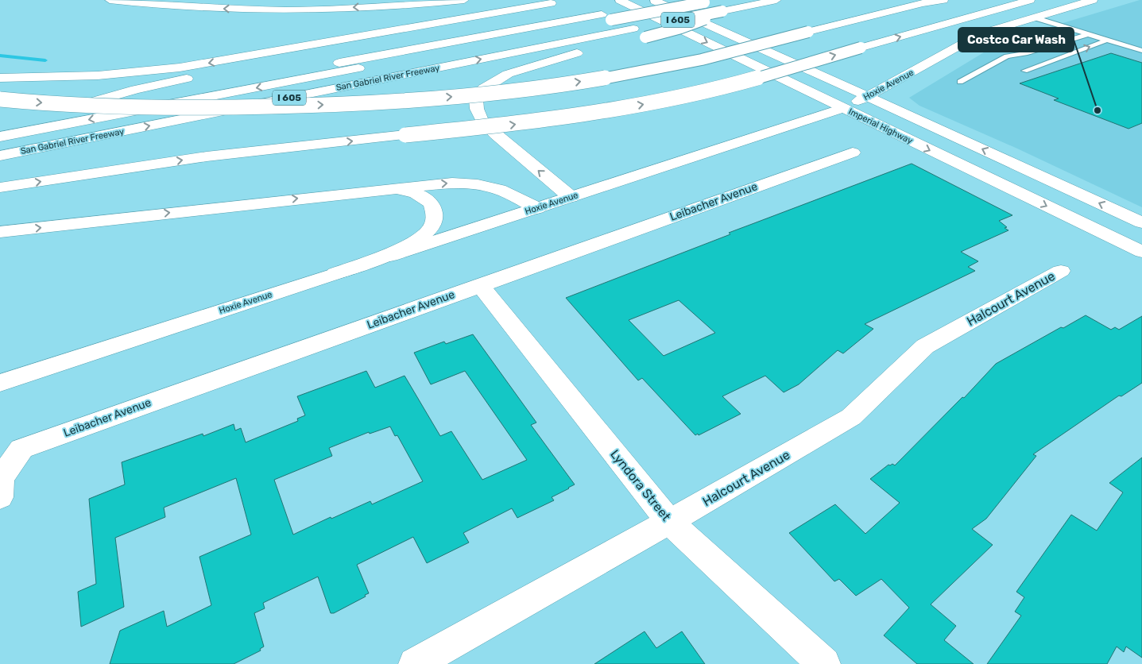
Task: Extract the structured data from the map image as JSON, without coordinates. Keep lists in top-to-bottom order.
{
  "streets": {
    "main road": [
      "I 605",
      "San Gabriel River Freeway",
      "Hoxie Avenue",
      "Imperial Highway",
      "Leibacher Avenue",
      "Halcourt Avenue",
      "Lyndora Street"
    ]
  },
  "crossings": [
    ["Hoxie Avenue", "Imperial Highway"],
    ["Leibacher Avenue", "Lyndora Street"],
    ["Halcourt Avenue", "Lyndora Street"]
  ],
  "places": ["Costco Car Wash"]
}
